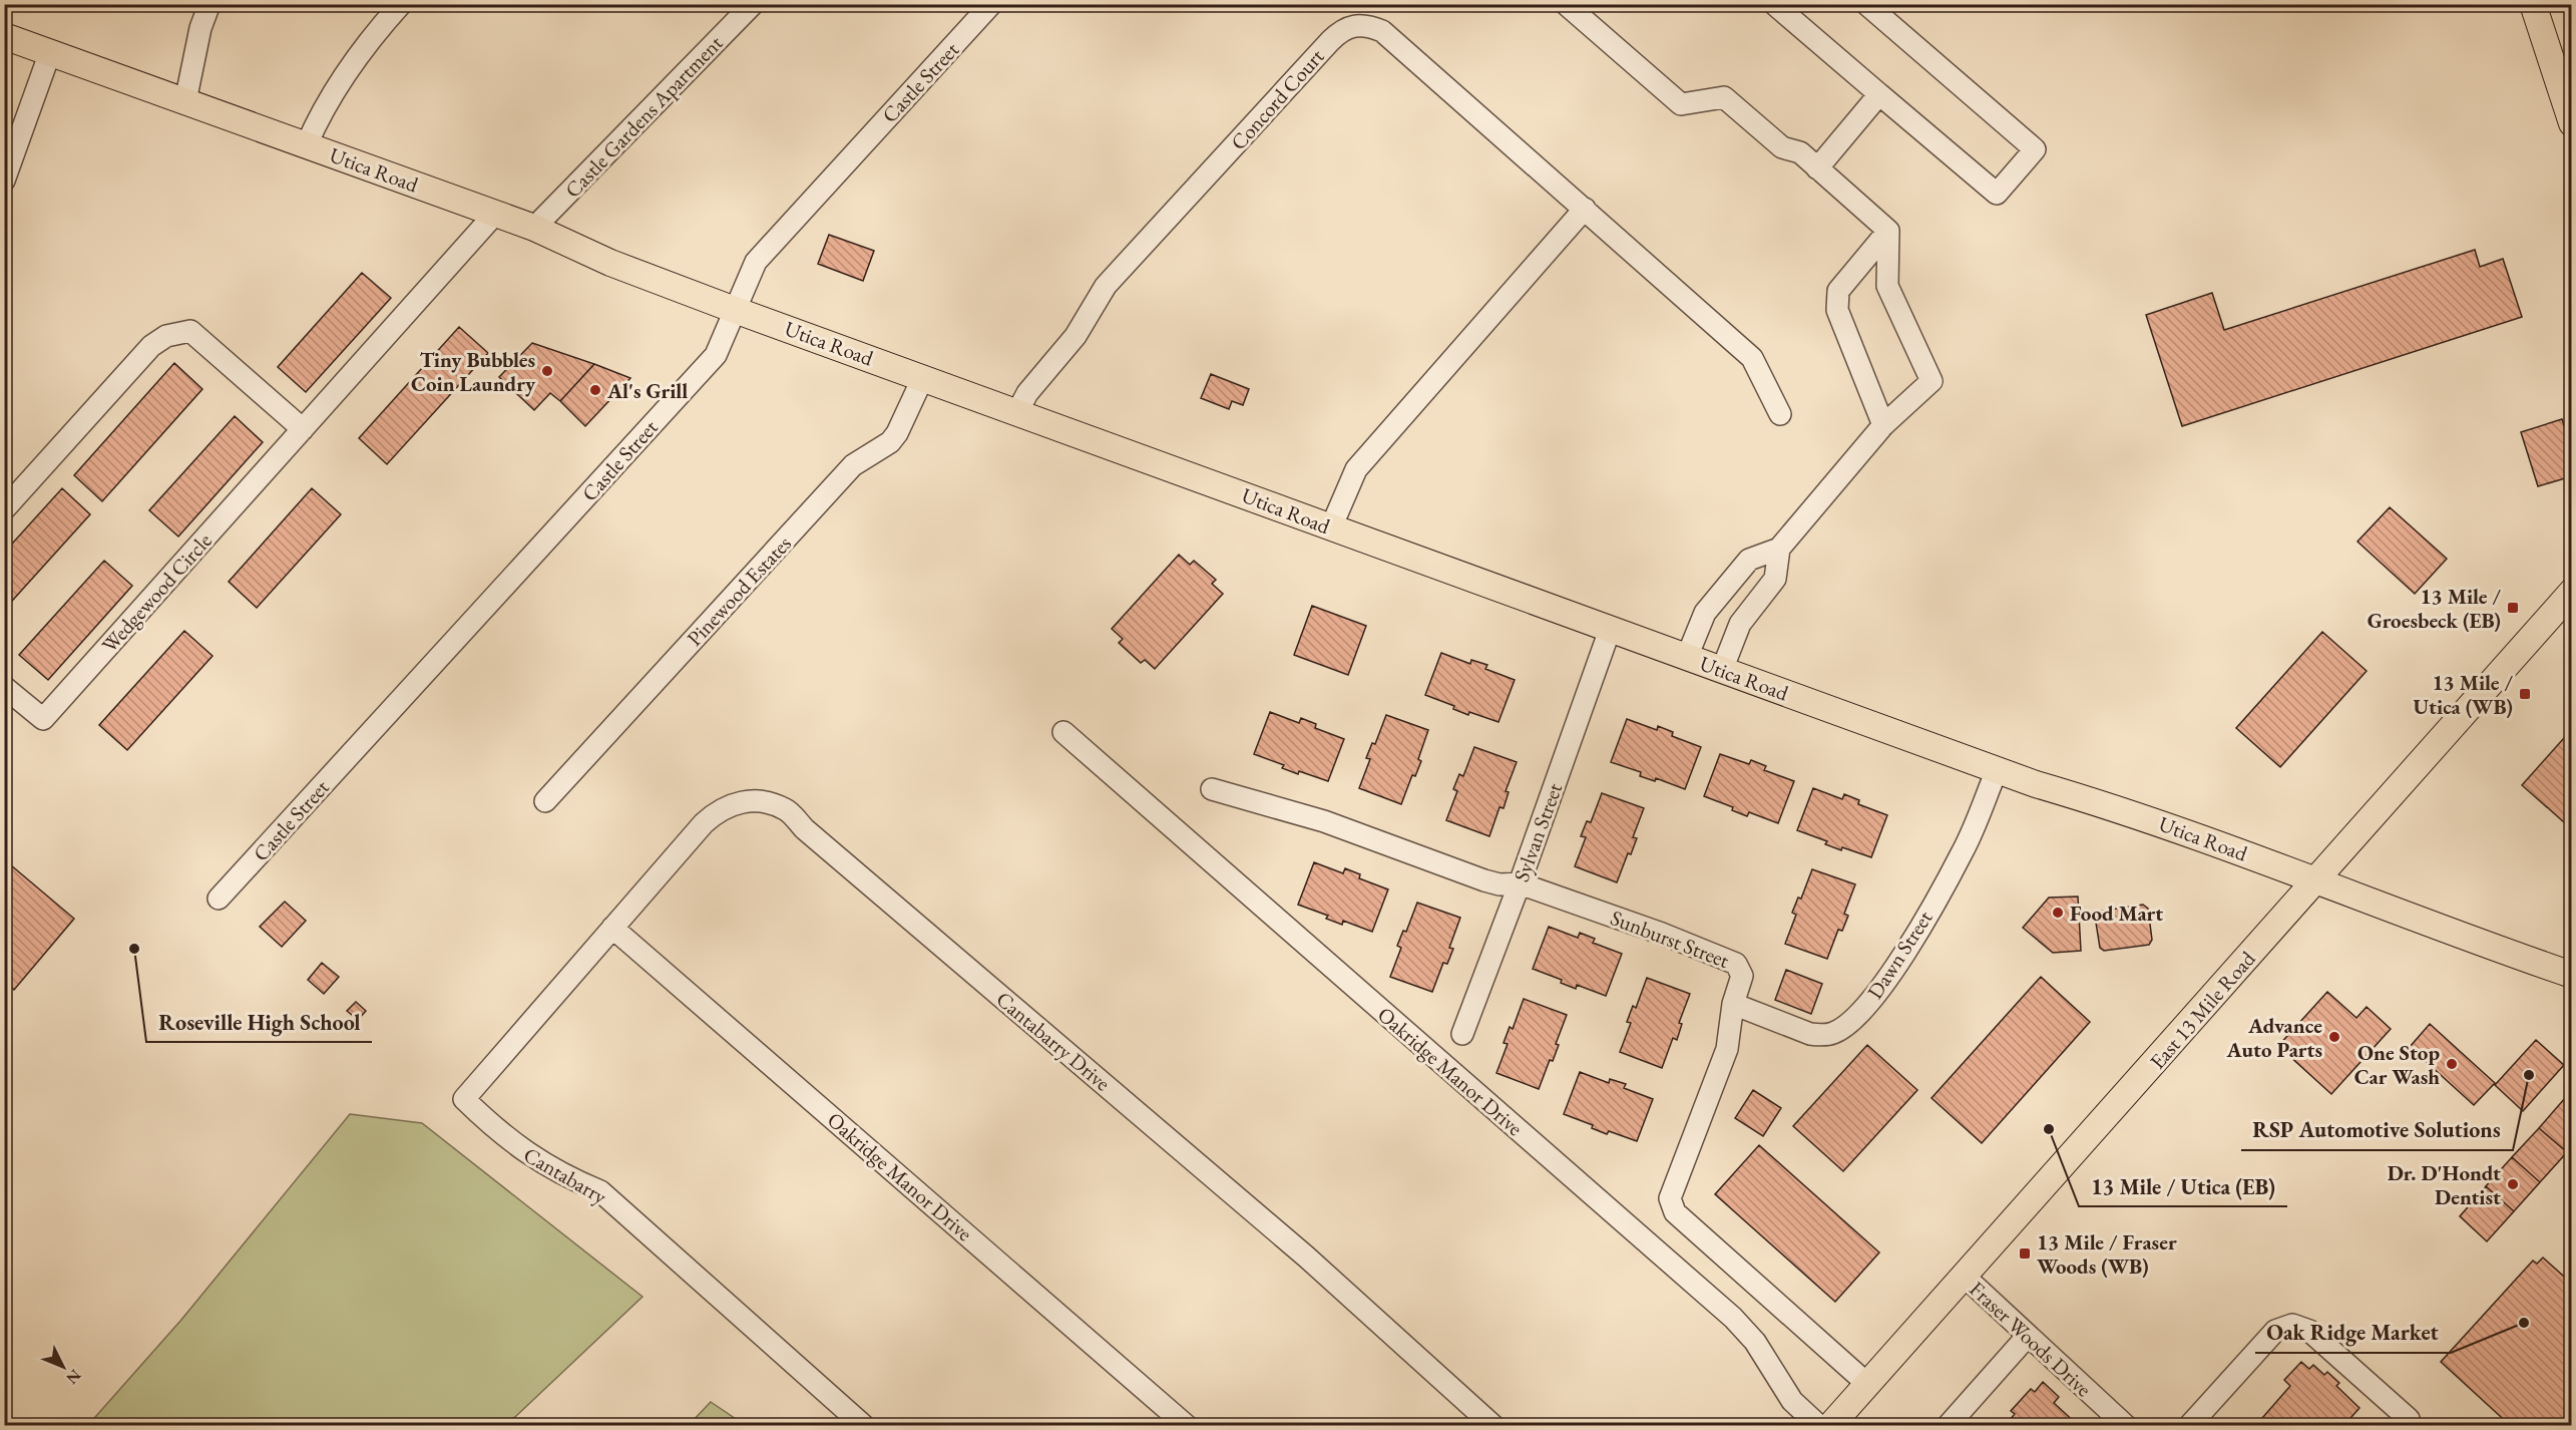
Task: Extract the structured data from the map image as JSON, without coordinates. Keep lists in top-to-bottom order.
{
  "streets": {
    "main road": ["Utica Road", "East 13 Mile Road"],
    "street": [
      "Castle Street",
      "Concord Court",
      "Castle Gardens Apartment",
      "Pinewood Estates",
      "Wedgewood Circle",
      "Sylvan Street",
      "Sunburst Street",
      "Dawn Street",
      "Cantabarry Drive",
      "Oakridge Manor Drive",
      "Cantabarry",
      "Fraser Woods Drive"
    ]
  },
  "crossings": [
    ["Castle Street", "Utica Road"],
    ["Concord Court", "Utica Road"],
    ["Castle Gardens Apartment", "Utica Road"],
    ["Utica Road", "Pinewood Estates"],
    ["Utica Road", "Wedgewood Circle"],
    ["Utica Road", "Sylvan Street"],
    ["Utica Road", "Dawn Street"],
    ["Utica Road", "East 13 Mile Road"],
    ["Sylvan Street", "Sunburst Street"],
    ["Sunburst Street", "Dawn Street"],
    ["Sunburst Street", "East 13 Mile Road"],
    ["East 13 Mile Road", "Fraser Woods Drive"],
    ["Cantabarry Drive", "Oakridge Manor Drive"],
    ["Cantabarry Drive", "Cantabarry"],
    ["Oakridge Manor Drive", "Cantabarry"]
  ],
  "places": {
    "other": [
      "Tiny Bubbles Coin Laundry",
      "Al's Grill",
      "Food Mart",
      "Roseville High School",
      "Advance Auto Parts",
      "One Stop Car Wash",
      "RSP Automotive Solutions",
      "13 Mile / Utica (EB)",
      "Dr. D'Hondt Dentist",
      "Oak Ridge Market"
    ],
    "transit": ["13 Mile / Groesbeck (EB)", "13 Mile / Utica (WB)", "13 Mile / Fraser Woods (WB)"]
  },
  "north": "bottom right"
}
